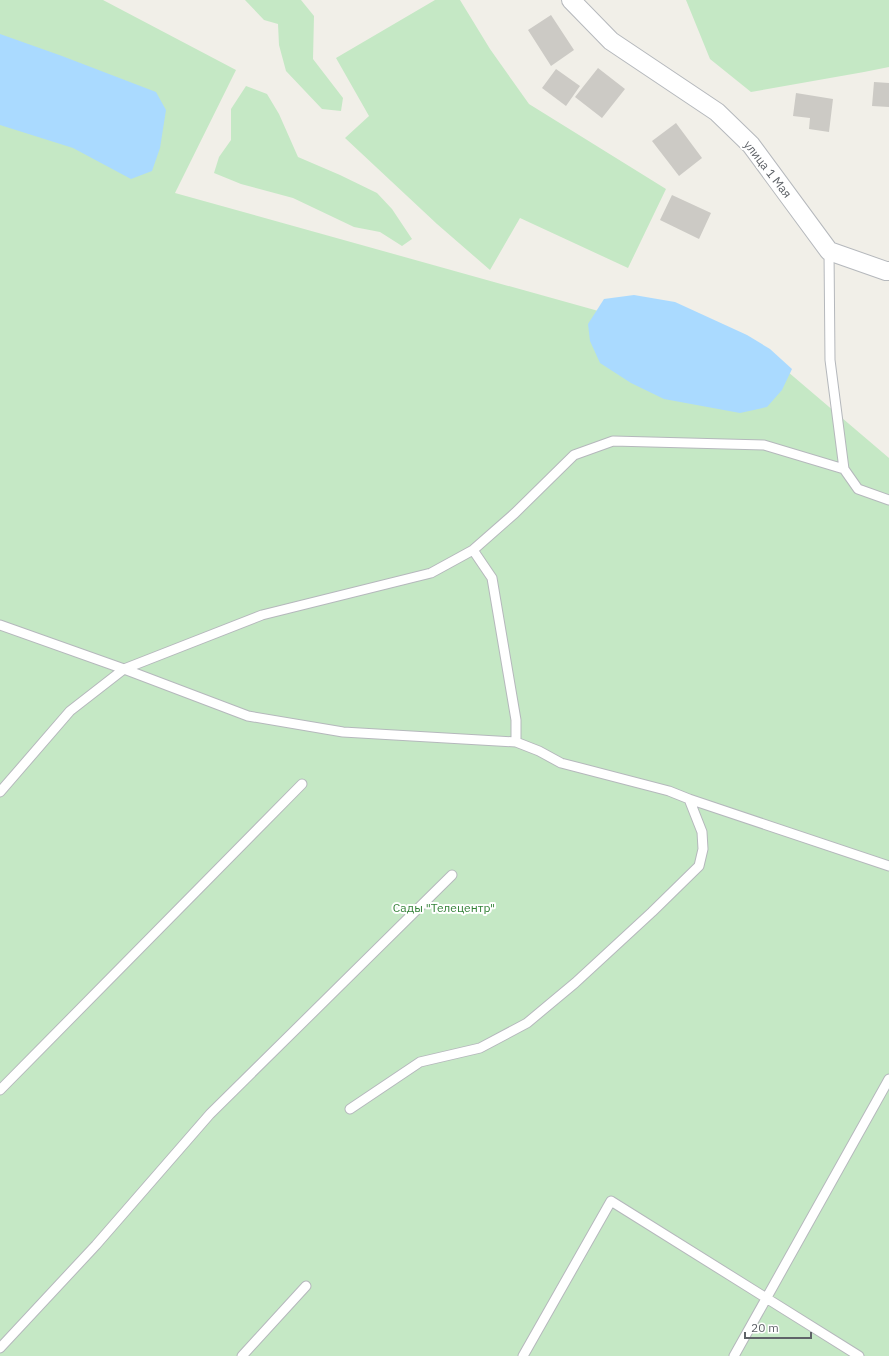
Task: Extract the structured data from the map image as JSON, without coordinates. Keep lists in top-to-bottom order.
{
  "streets": {
    "street": ["улица 1 Мая"]
  },
  "parks": ["Сады \"Телецентр\""],
  "scale_bar": "20 m"
}
